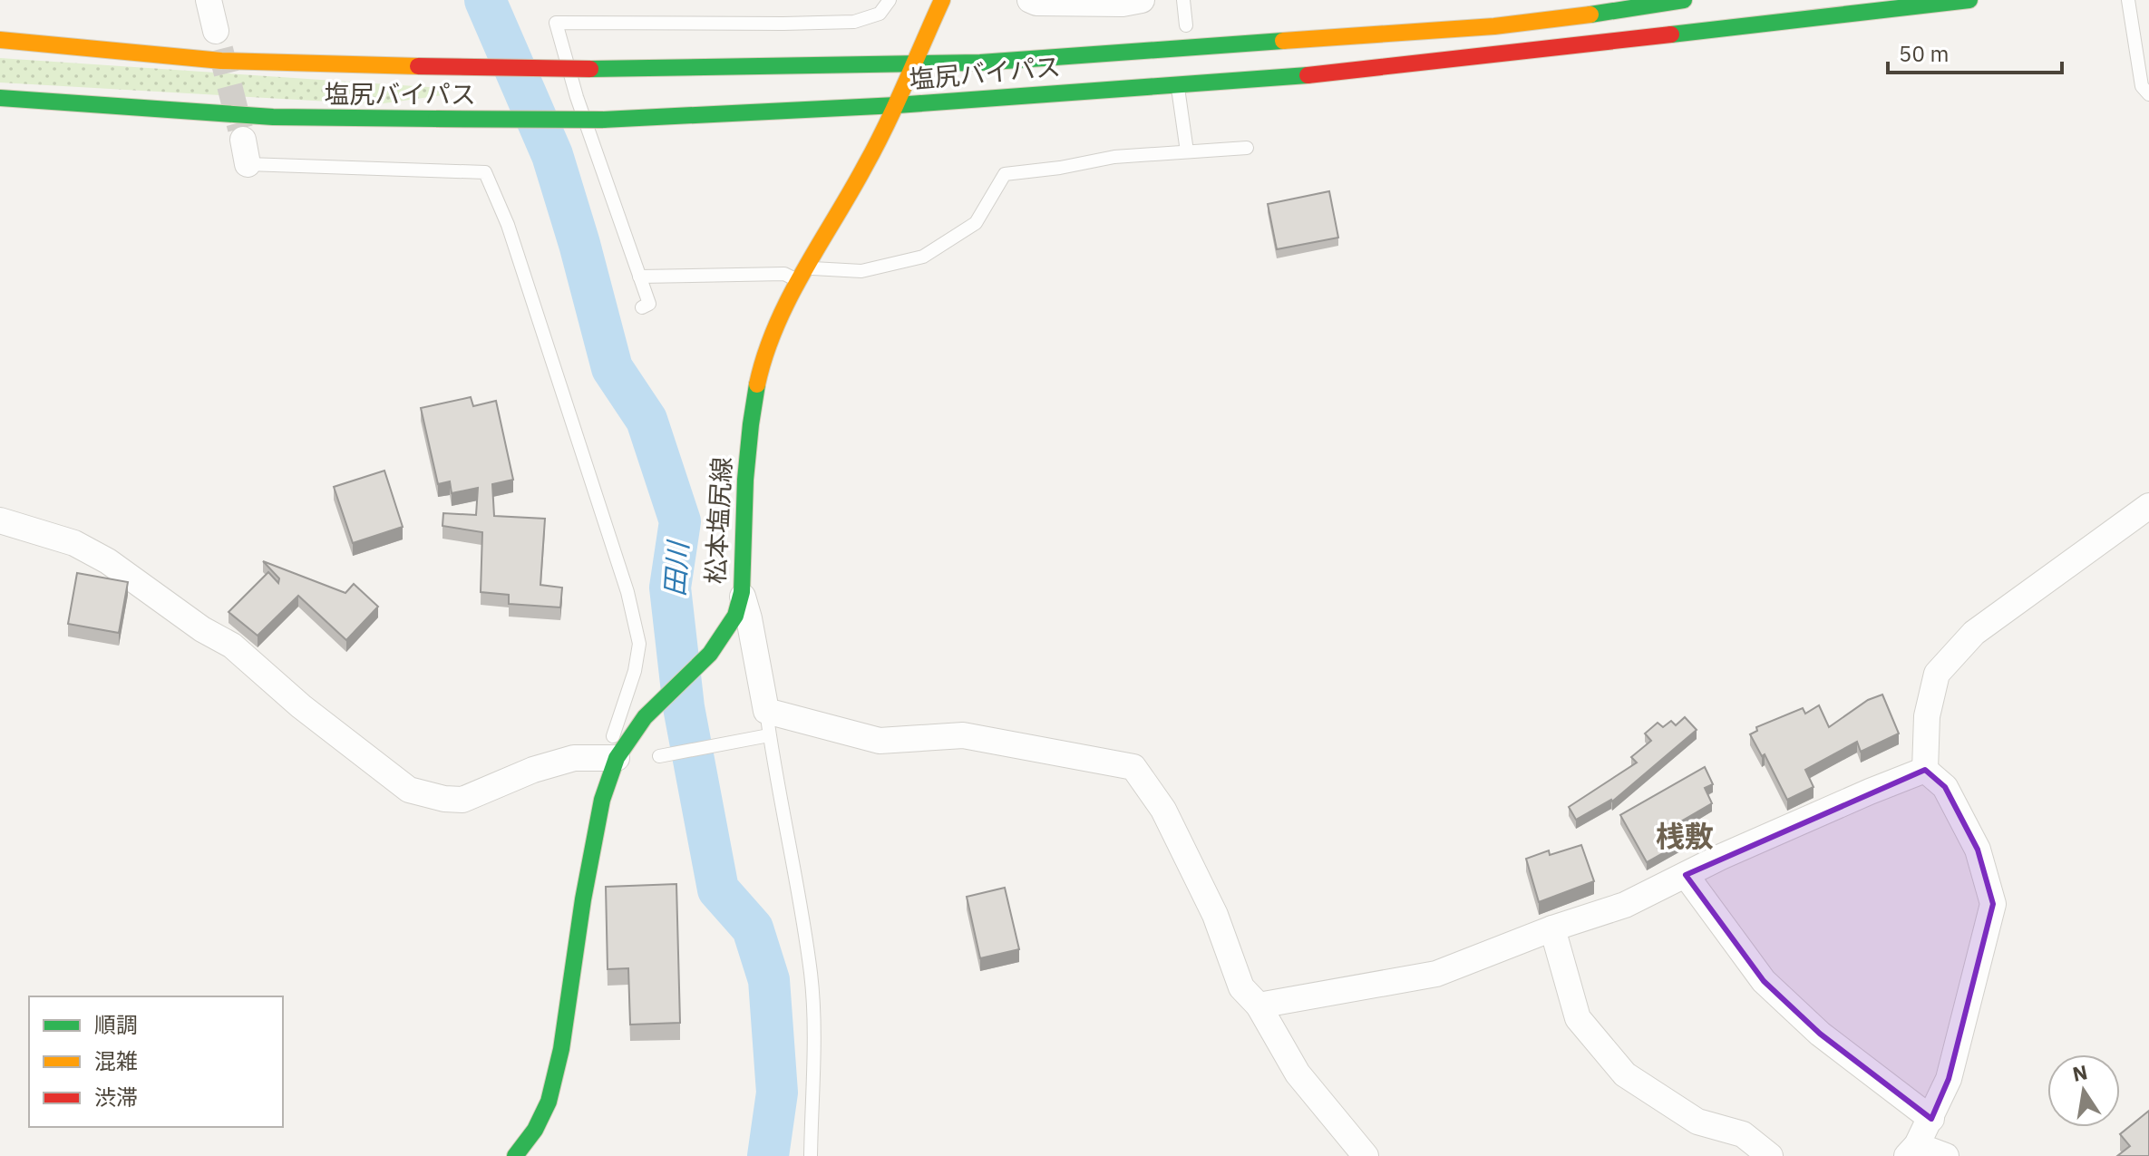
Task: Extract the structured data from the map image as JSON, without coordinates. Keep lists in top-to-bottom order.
{
  "streets": {
    "main road": ["塩尻バイパス", "松本塩尻線"]
  },
  "crossings": [
    ["塩尻バイパス", "松本塩尻線"]
  ],
  "districts": ["桟敷"],
  "water": ["田川"],
  "legend": ["順調", "混雑", "渋滞"],
  "scale_bar": "50 m",
  "north": "top"
}
